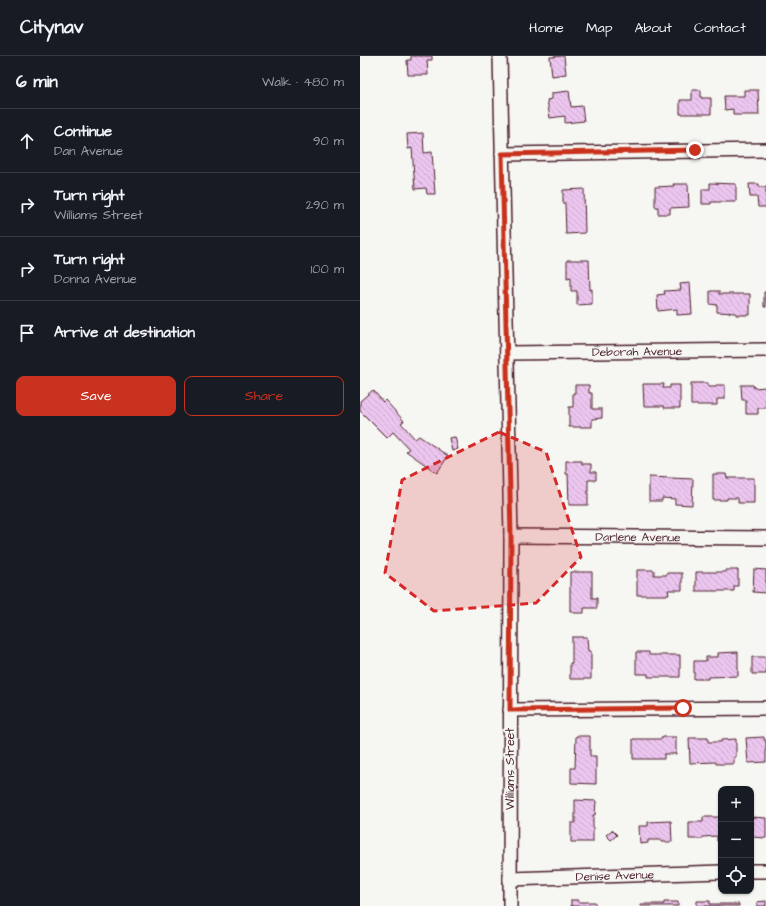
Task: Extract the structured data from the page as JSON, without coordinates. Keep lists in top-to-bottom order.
{
  "streets": {
    "street": [
      "Deborah Avenue",
      "Darlene Avenue",
      "Williams Street",
      "Denise Avenue"
    ]
  },
  "crossings": [
    ["Deborah Avenue", "Williams Street"],
    ["Darlene Avenue", "Williams Street"],
    ["Williams Street", "Denise Avenue"]
  ],
  "page": {
    "header": "Citynav",
    "nav": [
      "Home",
      "Map",
      "About",
      "Contact"
    ],
    "heading": ["6 min", "Walk · 480 m"],
    "list": [
      ["Continue", "Dan Avenue", "90 m"],
      ["Turn right", "Williams Street", "290 m"],
      ["Turn right", "Donna Avenue", "100 m"],
      "Arrive at destination"
    ],
    "buttons": ["Save", "Share"],
    "map_buttons": ["+", "−"]
  }
}
